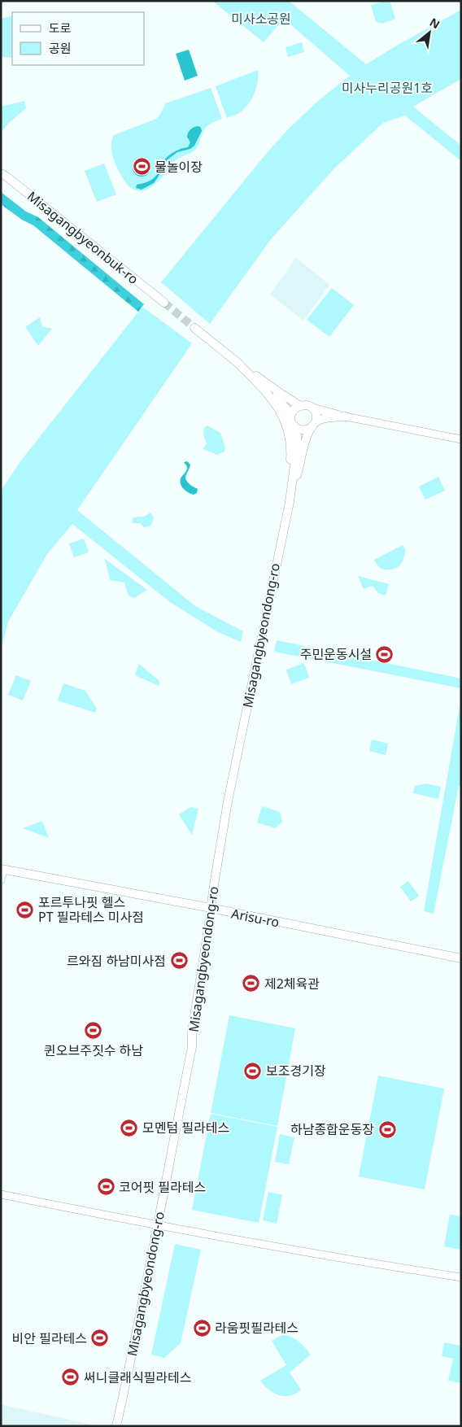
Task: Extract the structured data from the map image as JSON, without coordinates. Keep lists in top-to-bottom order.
{
  "streets": {
    "main road": ["Misagangbyeonbuk-ro", "Misagangbyeondong-ro", "Arisu-ro"]
  },
  "crossings": [
    ["Misagangbyeondong-ro", "Arisu-ro"]
  ],
  "parks": ["미사소공원", "미사누리공원1호"],
  "places": {
    "sports": [
      "물놀이장",
      "주민운동시설",
      "포르투나핏 헬스 PT 필라테스 미사점",
      "르와짐 하남미사점",
      "제2체육관",
      "퀸오브주짓수 하남",
      "보조경기장",
      "모멘텀 필라테스",
      "하남종합운동장",
      "코어핏 필라테스",
      "라움핏필라테스",
      "비안 필라테스",
      "써니클래식필라테스"
    ]
  },
  "legend": ["도로", "공원"],
  "north": "top right"
}
